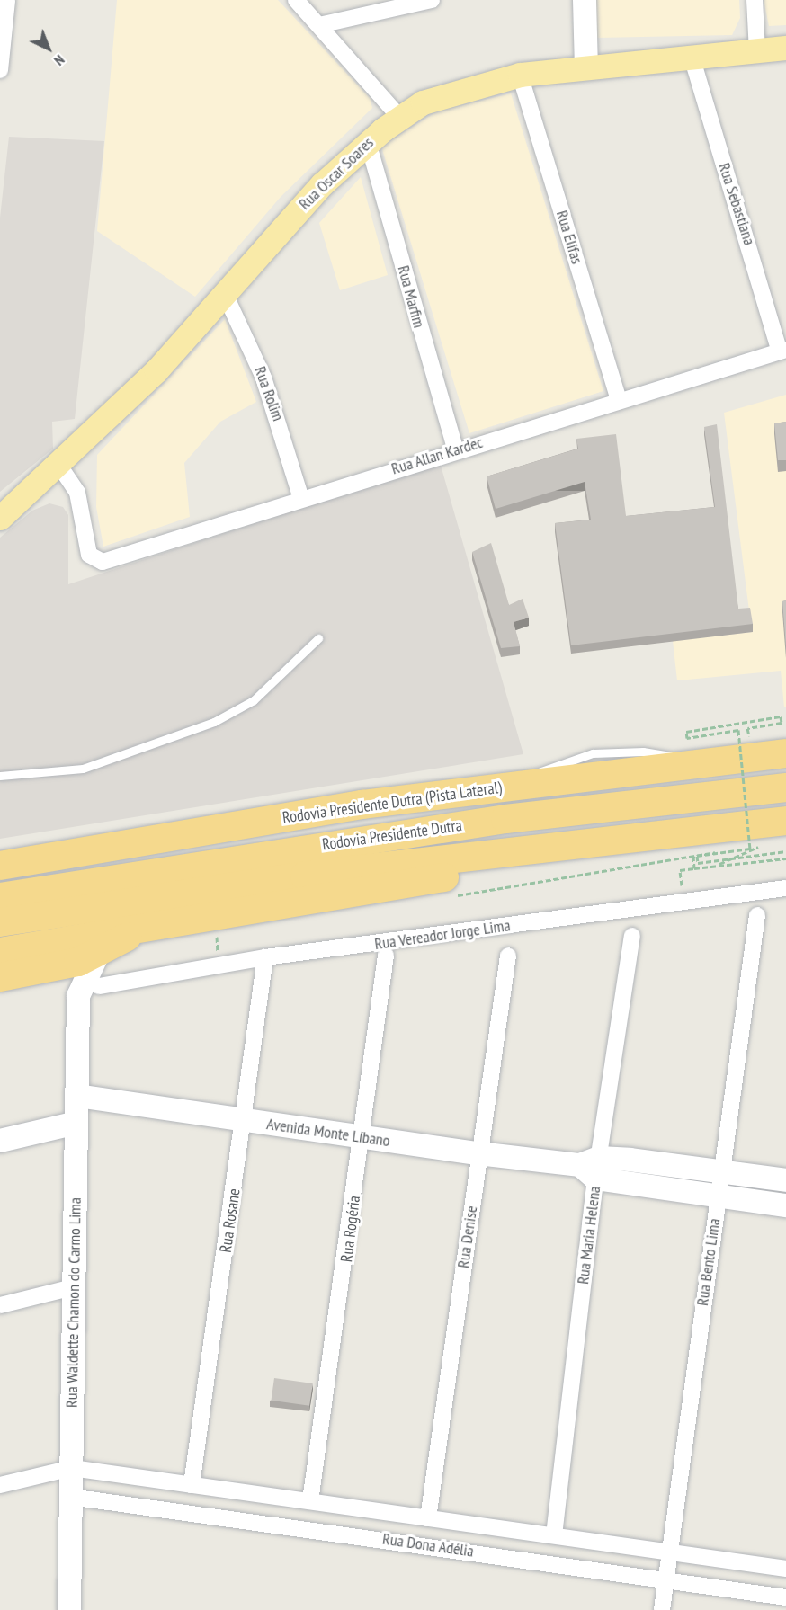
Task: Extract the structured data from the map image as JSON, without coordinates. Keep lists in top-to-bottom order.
{
  "streets": {
    "highway": ["Rodovia Presidente Dutra (Pista Lateral)", "Rodovia Presidente Dutra"],
    "main road": ["Rua Oscar Soares"],
    "street": [
      "Rua Sebastiana",
      "Rua Elifas",
      "Rua Marfim",
      "Rua Rolim",
      "Rua Allan Kardec",
      "Rua Vereador Jorge Lima",
      "Avenida Monte Líbano",
      "Rua Rosane",
      "Rua Rogéria",
      "Rua Maria Helena",
      "Rua Denise",
      "Rua Bento Lima",
      "Rua Waldette Chamon do Carmo Lima",
      "Rua Dona Adélia"
    ]
  },
  "crossings": [
    ["Rua Oscar Soares", "Rua Sebastiana"],
    ["Rua Oscar Soares", "Rua Elifas"],
    ["Rua Oscar Soares", "Rua Marfim"],
    ["Rua Oscar Soares", "Rua Rolim"],
    ["Rua Oscar Soares", "Rua Allan Kardec"],
    ["Rua Sebastiana", "Rua Allan Kardec"],
    ["Rua Elifas", "Rua Allan Kardec"],
    ["Rua Marfim", "Rua Allan Kardec"],
    ["Rua Rolim", "Rua Allan Kardec"],
    ["Rua Vereador Jorge Lima", "Rua Rosane"],
    ["Rua Vereador Jorge Lima", "Rua Waldette Chamon do Carmo Lima"],
    ["Avenida Monte Líbano", "Rua Rosane"],
    ["Avenida Monte Líbano", "Rua Rogéria"],
    ["Avenida Monte Líbano", "Rua Maria Helena"],
    ["Avenida Monte Líbano", "Rua Denise"],
    ["Avenida Monte Líbano", "Rua Bento Lima"],
    ["Avenida Monte Líbano", "Rua Waldette Chamon do Carmo Lima"],
    ["Rua Rosane", "Rua Dona Adélia"],
    ["Rua Rogéria", "Rua Dona Adélia"],
    ["Rua Maria Helena", "Rua Dona Adélia"],
    ["Rua Denise", "Rua Dona Adélia"],
    ["Rua Bento Lima", "Rua Dona Adélia"],
    ["Rua Waldette Chamon do Carmo Lima", "Rua Dona Adélia"]
  ],
  "north": "bottom right"
}
